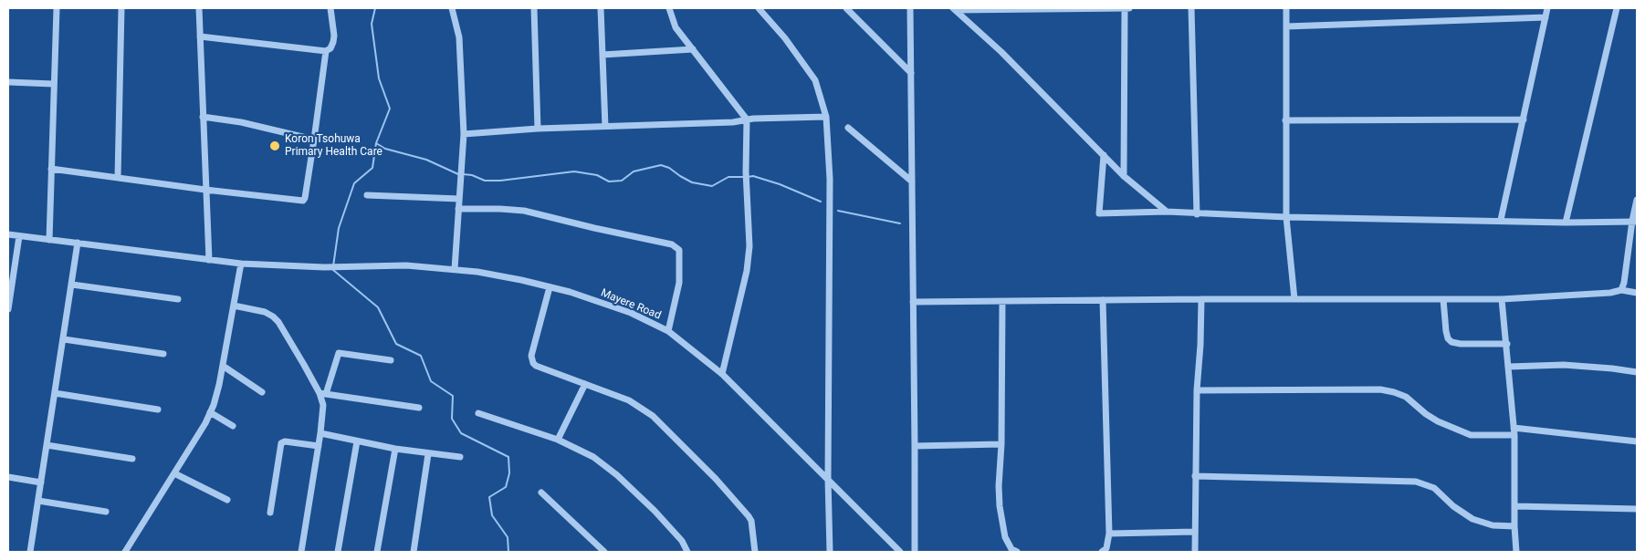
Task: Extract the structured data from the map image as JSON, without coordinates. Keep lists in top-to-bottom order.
{
  "streets": {
    "street": ["Mayere Road"]
  },
  "places": ["Koron Tsohuwa Primary Health Care"]
}
